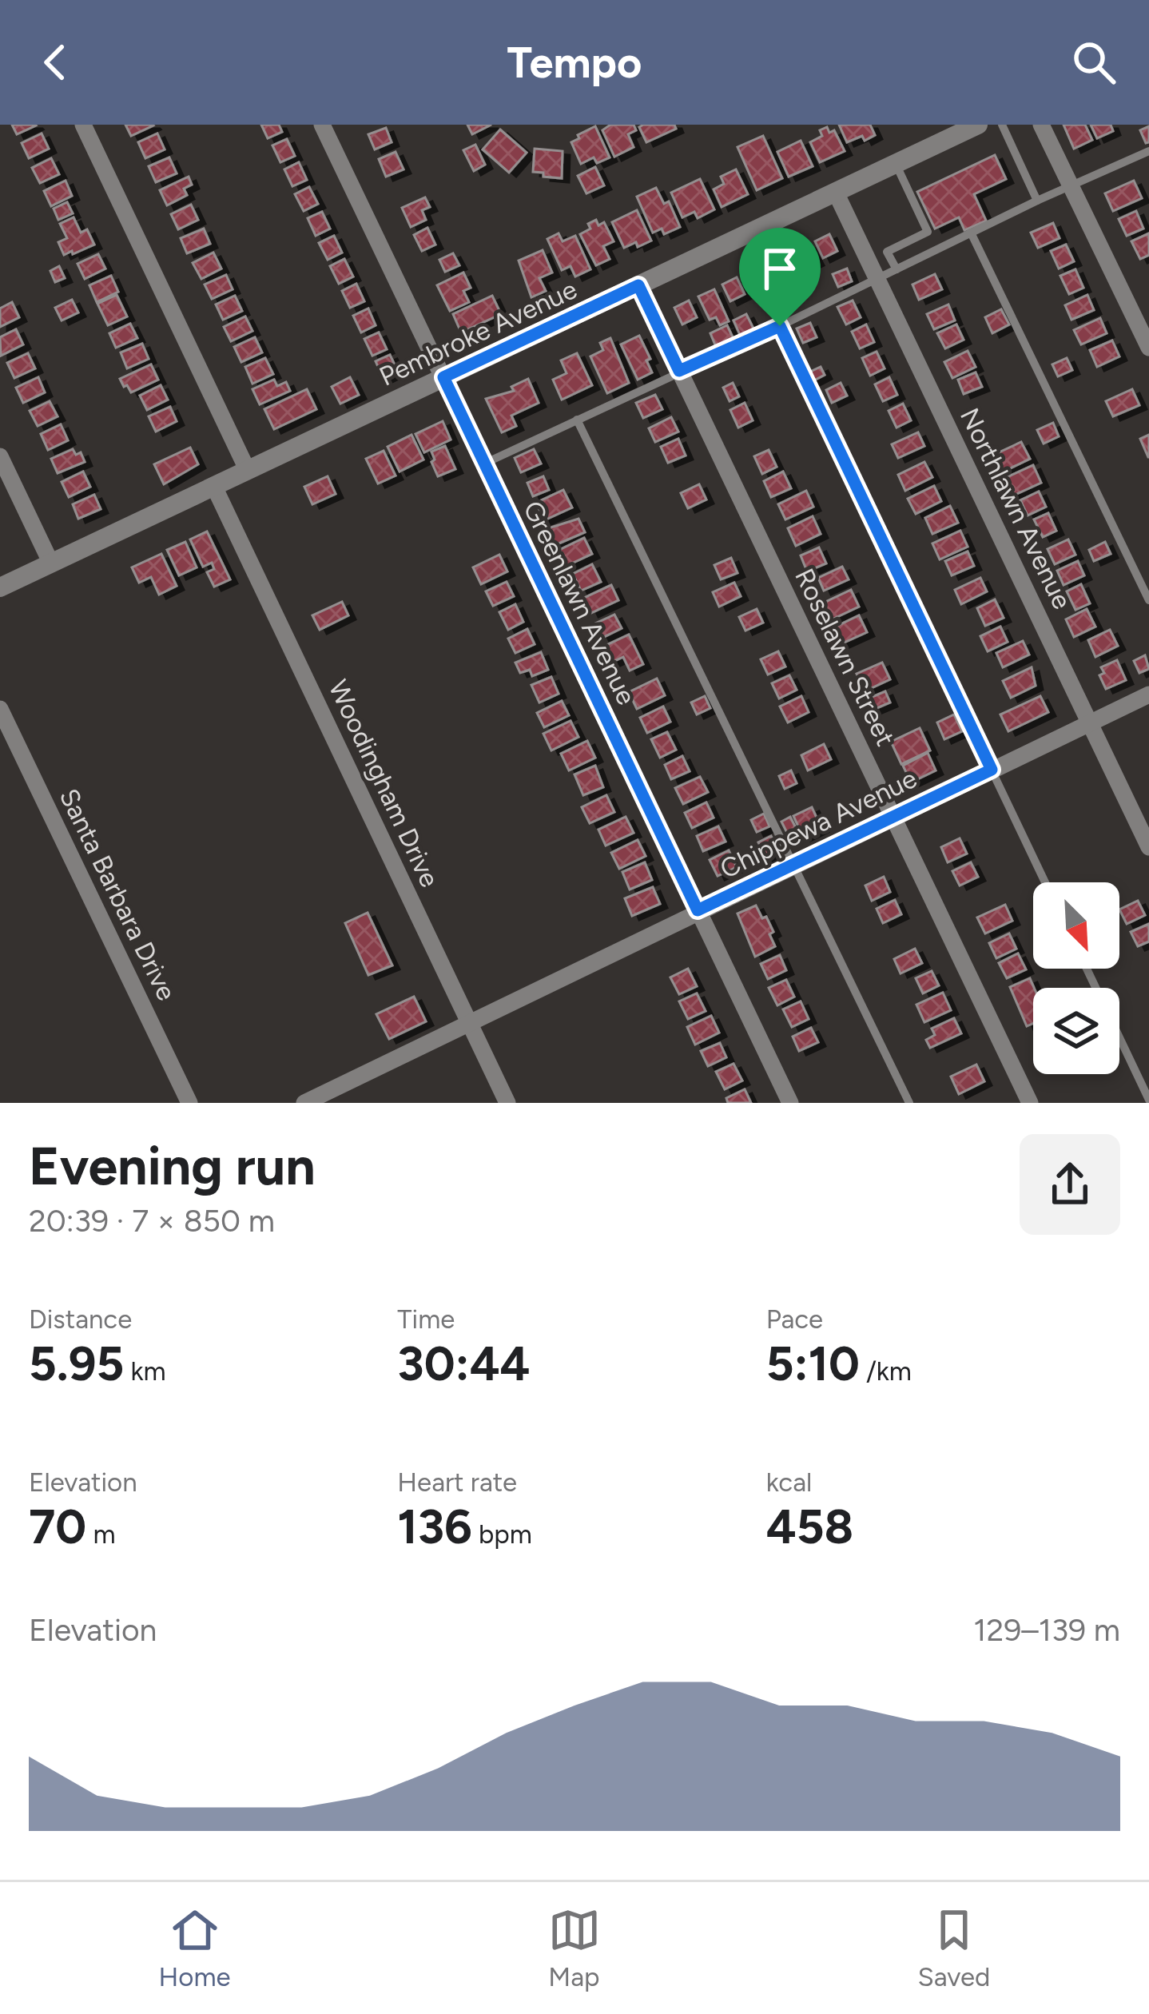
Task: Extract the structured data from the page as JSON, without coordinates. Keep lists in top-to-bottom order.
{
  "streets": {
    "street": [
      "Pembroke Avenue",
      "Northlawn Avenue",
      "Greenlawn Avenue",
      "Roselawn Street",
      "Woodingham Drive",
      "Chippewa Avenue",
      "Santa Barbara Drive"
    ]
  },
  "crossings": [
    ["Pembroke Avenue", "Northlawn Avenue"],
    ["Pembroke Avenue", "Greenlawn Avenue"],
    ["Pembroke Avenue", "Roselawn Street"],
    ["Pembroke Avenue", "Woodingham Drive"],
    ["Northlawn Avenue", "Chippewa Avenue"],
    ["Greenlawn Avenue", "Chippewa Avenue"],
    ["Roselawn Street", "Chippewa Avenue"],
    ["Woodingham Drive", "Chippewa Avenue"]
  ],
  "north": "bottom right",
  "page": {
    "header": "Tempo",
    "heading": ["Evening run", "20:39 · 7 × 850 m"],
    "stats": [
      ["Distance", "5.95 km"],
      ["Time", "30:44"],
      ["Pace", "5:10 /km"],
      ["Elevation", "70 m"],
      ["Heart rate", "136 bpm"],
      ["kcal", "458"]
    ],
    "chart": ["Elevation", "129–139 m"],
    "tabs": ["Home", "Map", "Saved"]
  }
}
